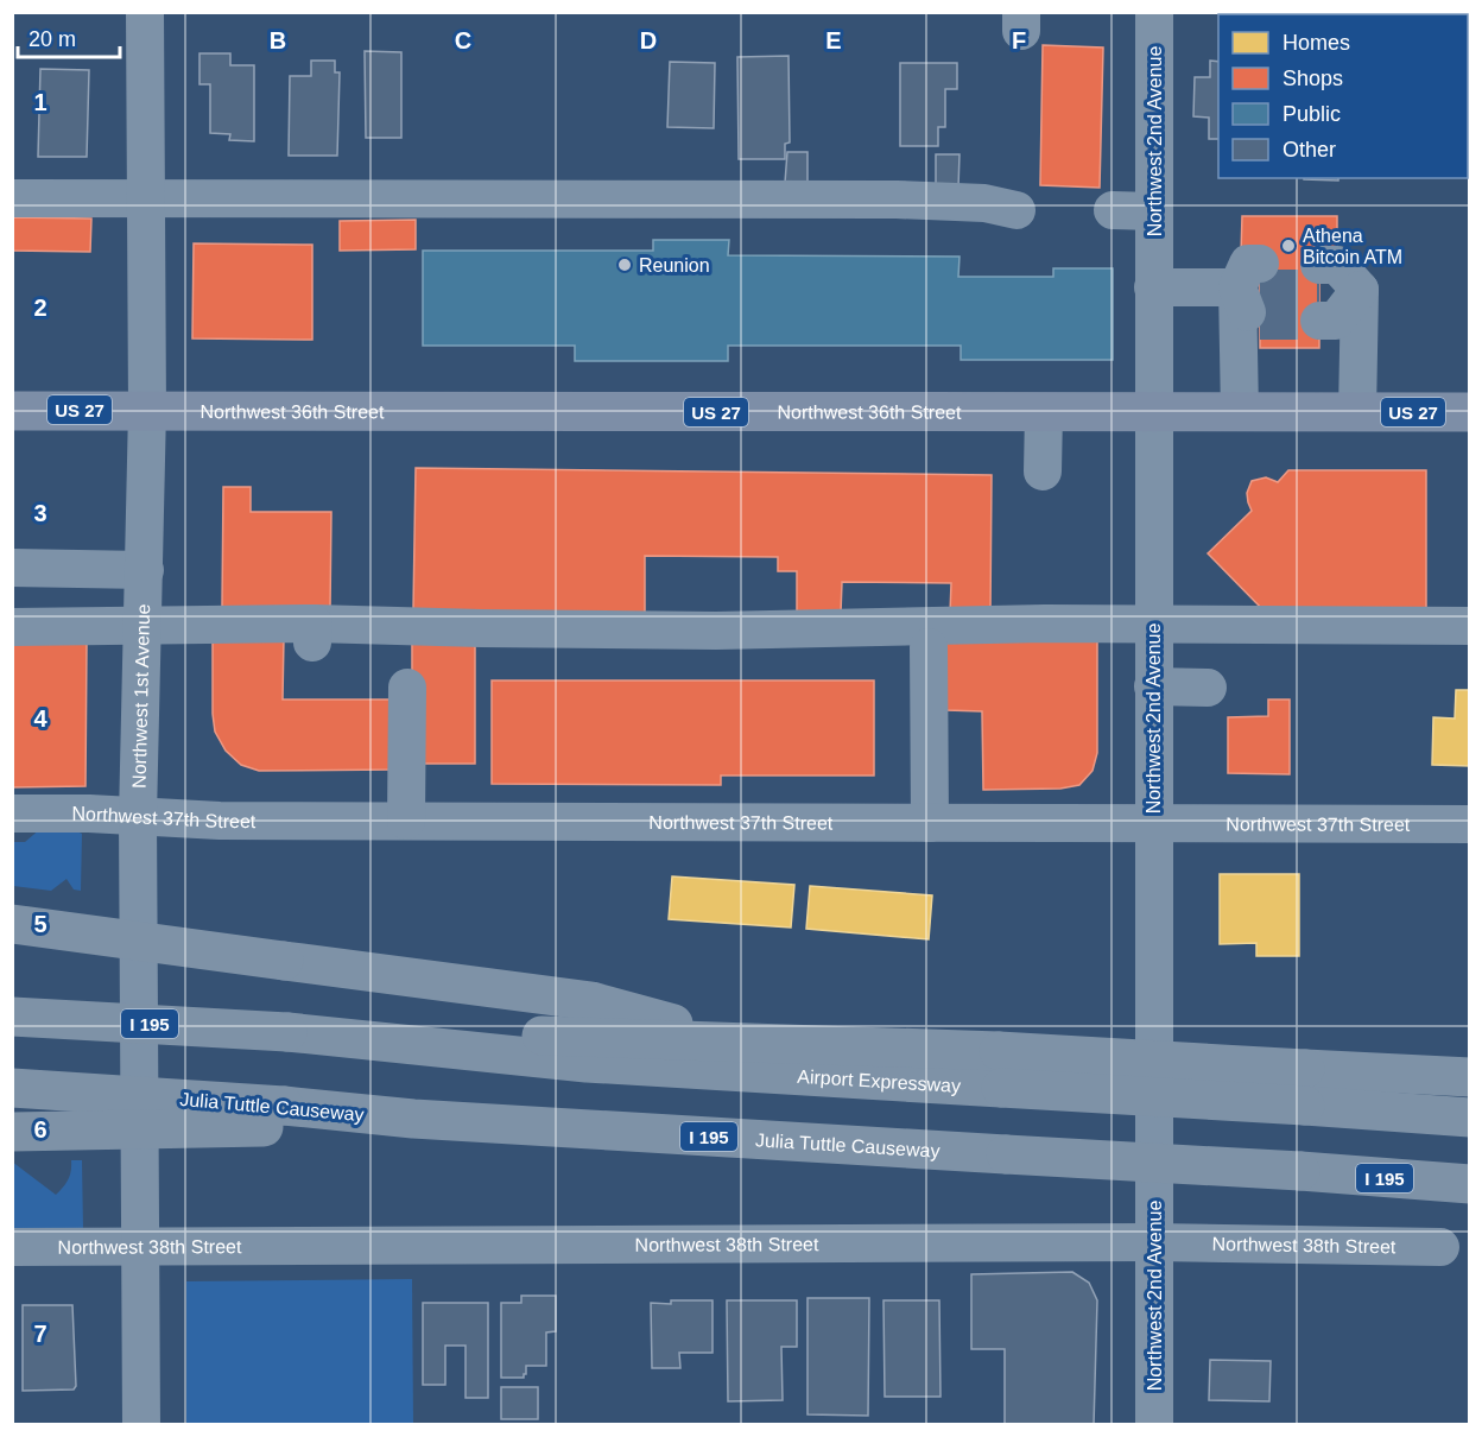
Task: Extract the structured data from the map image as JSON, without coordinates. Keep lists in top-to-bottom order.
{
  "streets": {
    "highway": ["I 195", "Airport Expressway", "Julia Tuttle Causeway"],
    "main road": ["US 27", "Northwest 36th Street"],
    "street": [
      "Northwest 2nd Avenue",
      "Northwest 1st Avenue",
      "Northwest 37th Street",
      "Northwest 38th Street"
    ]
  },
  "crossings": [
    ["Northwest 2nd Avenue", "Northwest 36th Street"],
    ["Northwest 2nd Avenue", "Northwest 37th Street"],
    ["Northwest 2nd Avenue", "Northwest 38th Street"],
    ["Northwest 36th Street", "Northwest 1st Avenue"],
    ["Northwest 1st Avenue", "Northwest 37th Street"],
    ["Northwest 1st Avenue", "Northwest 38th Street"],
    ["I 195", "Airport Expressway"]
  ],
  "places": ["Athena Bitcoin ATM", "Reunion"],
  "legend": [
    "Homes",
    "Shops",
    "Public",
    "Other"
  ],
  "scale_bar": "20 m",
  "grid": {
    "columns": [
      "B",
      "C",
      "D",
      "E",
      "F"
    ],
    "rows": [
      "1",
      "2",
      "3",
      "4",
      "5",
      "6",
      "7"
    ]
  }
}
